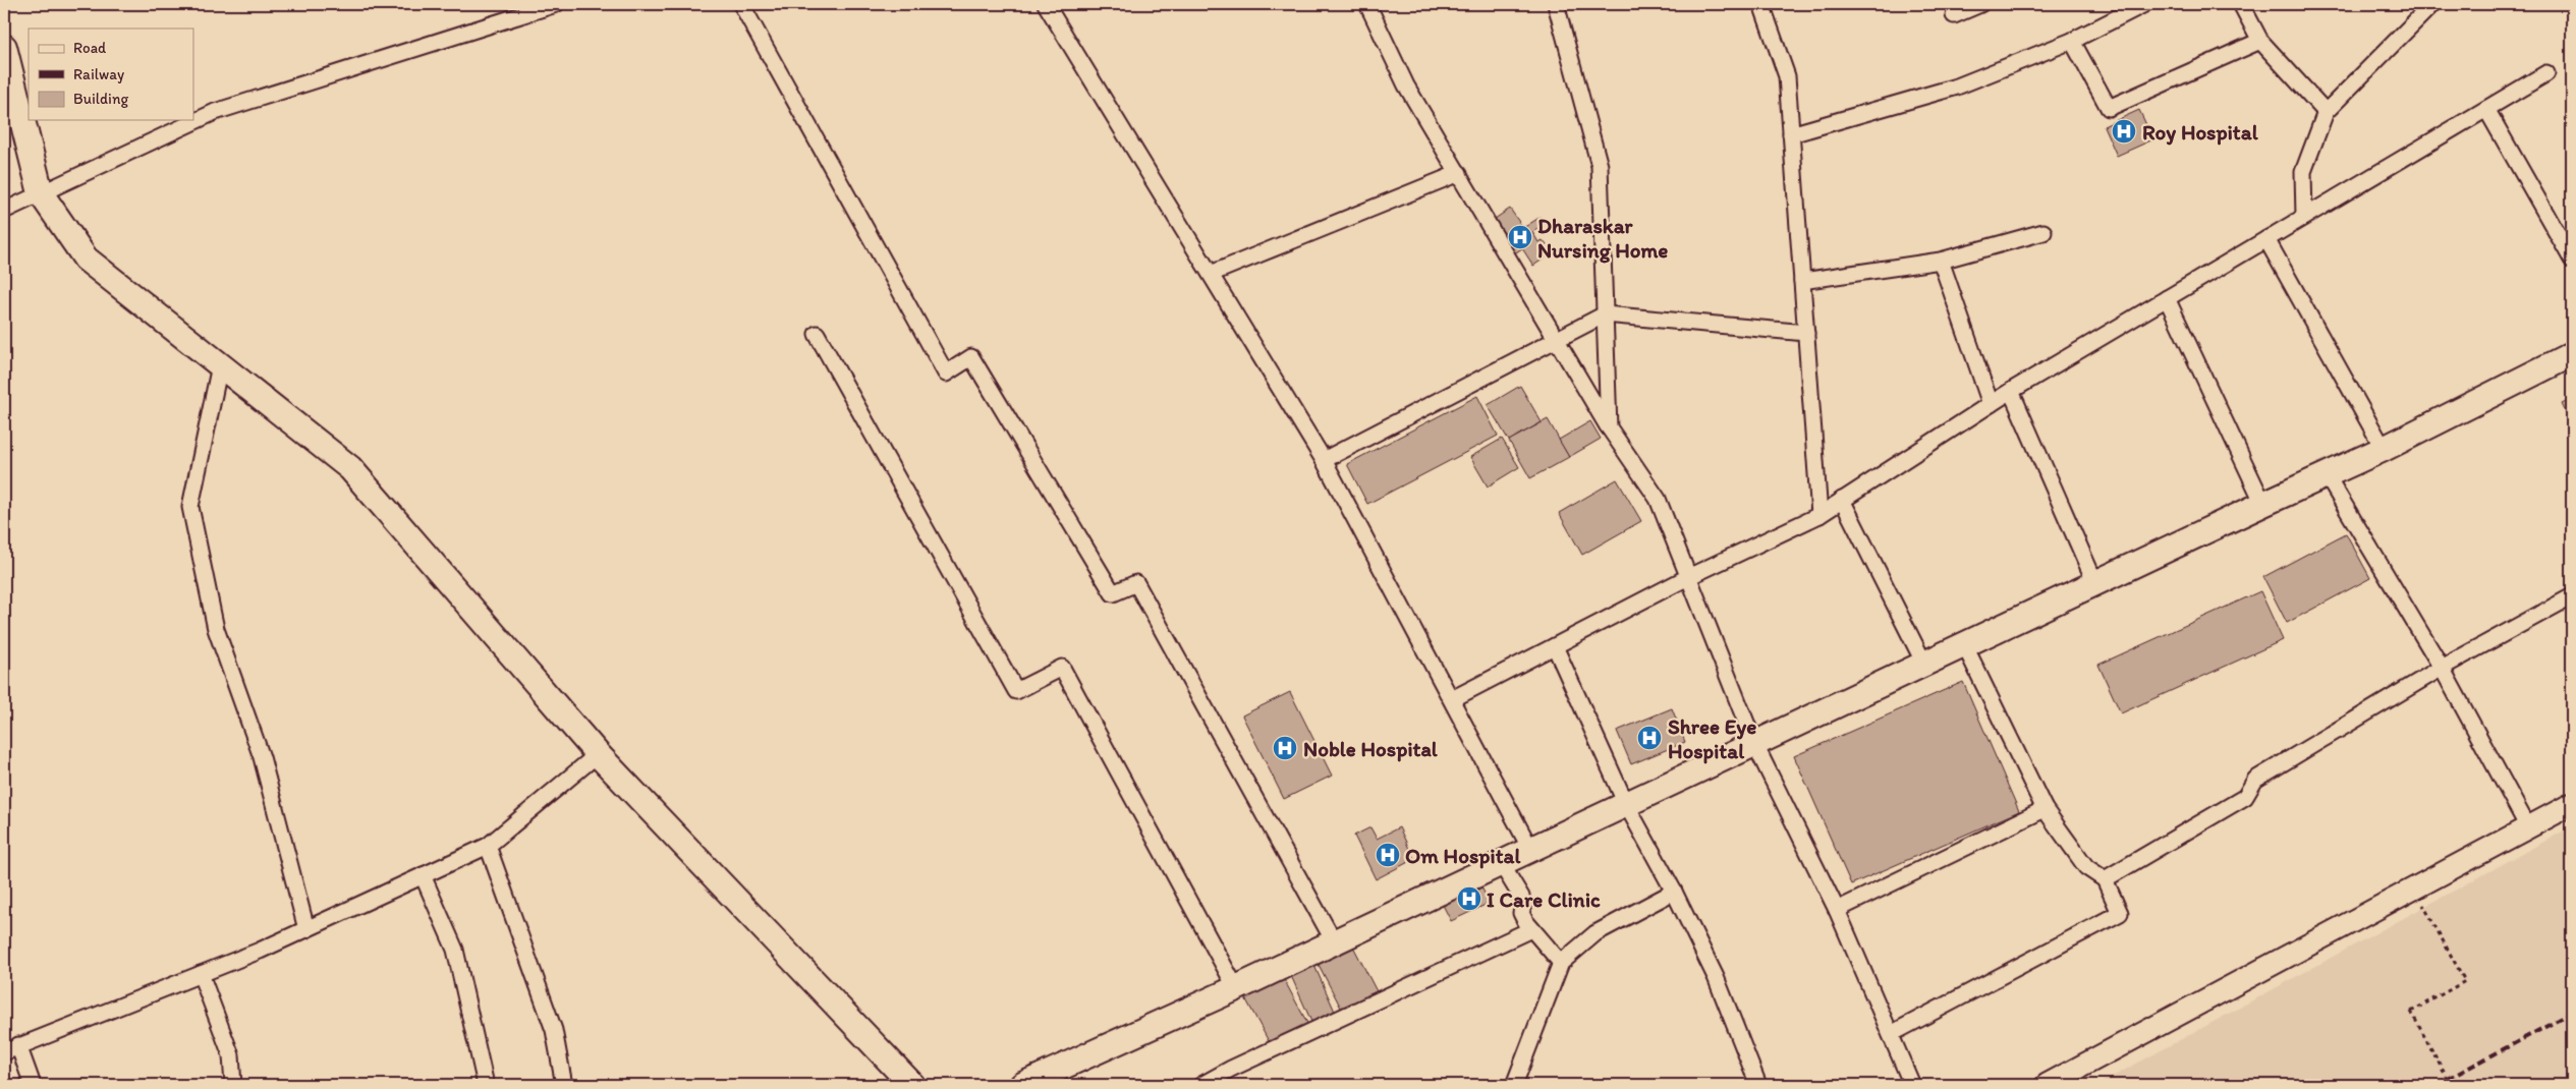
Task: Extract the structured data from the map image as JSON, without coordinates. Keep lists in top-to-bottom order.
{
  "places": {
    "hospital": [
      "Roy Hospital",
      "Dharaskar Nursing Home",
      "Shree Eye Hospital",
      "Noble Hospital",
      "Om Hospital",
      "I Care Clinic"
    ]
  },
  "legend": ["Road", "Railway", "Building"]
}
